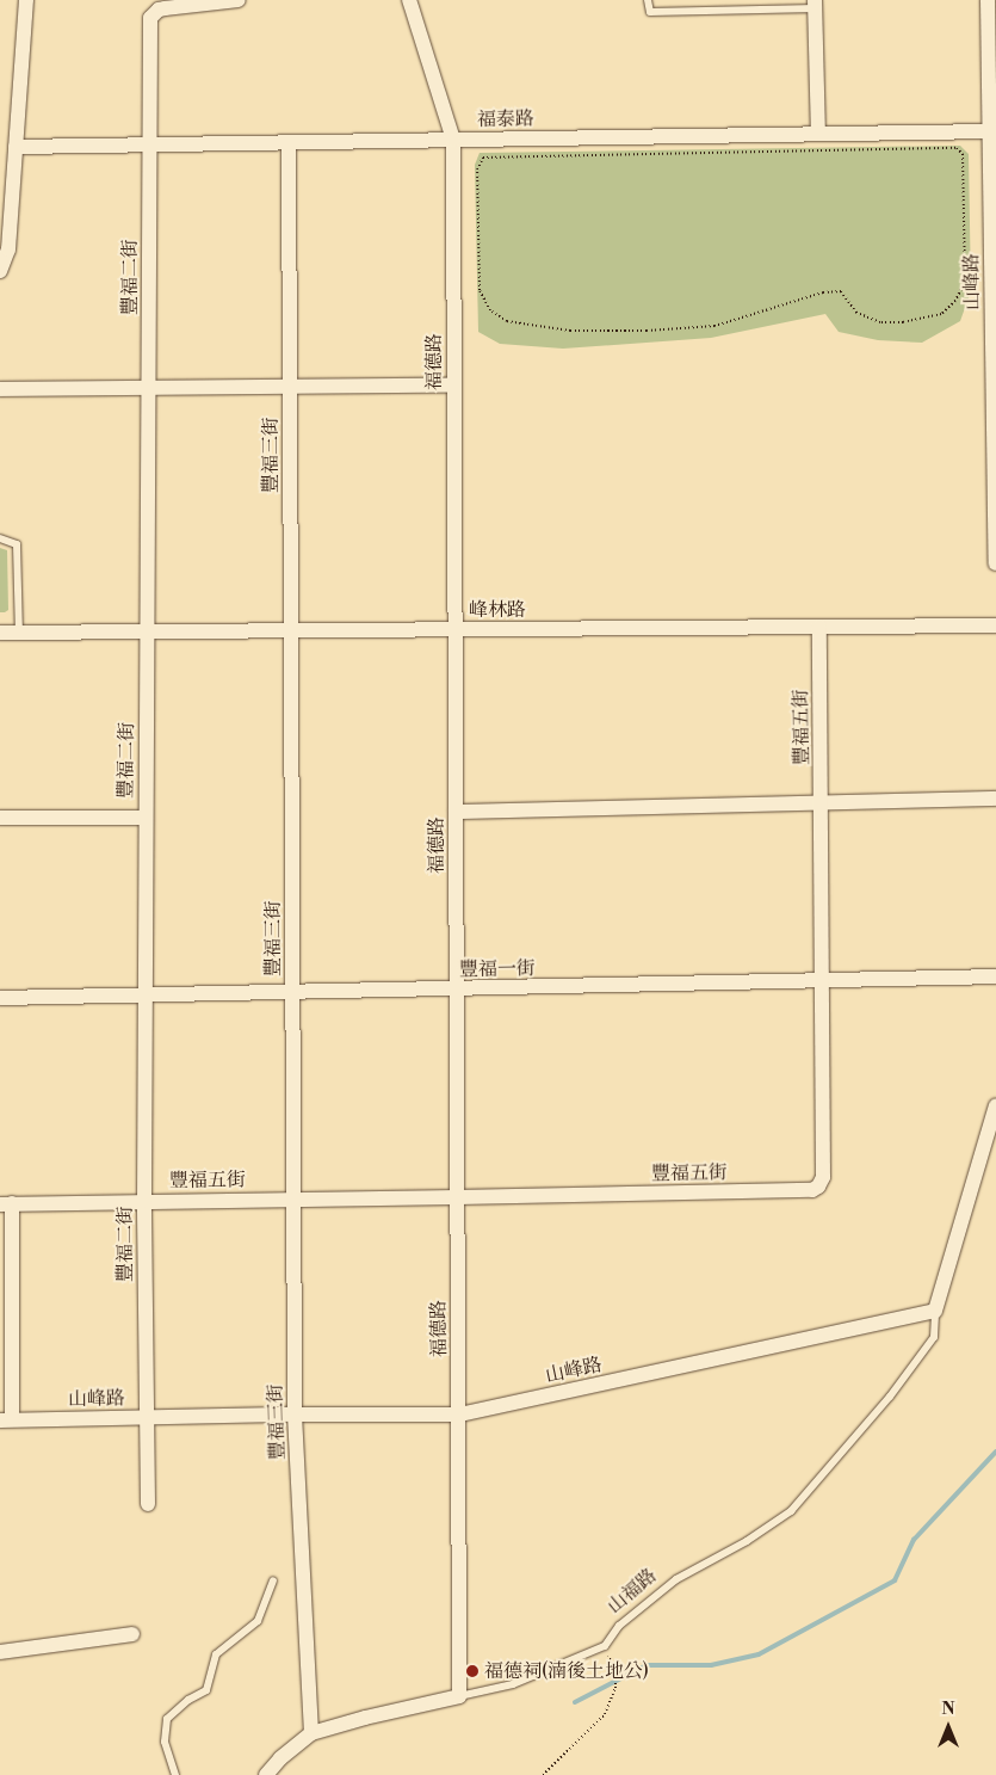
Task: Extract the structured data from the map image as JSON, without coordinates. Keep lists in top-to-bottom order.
{
  "streets": {
    "street": [
      "福泰路",
      "豐福二街",
      "山峰路",
      "福德路",
      "豐福三街",
      "峰林路",
      "豐福五街",
      "豐福一街",
      "山福路"
    ]
  },
  "crossings": [
    ["福泰路", "豐福二街"],
    ["福泰路", "山峰路"],
    ["福泰路", "福德路"],
    ["福泰路", "豐福三街"],
    ["豐福二街", "山峰路"],
    ["豐福二街", "峰林路"],
    ["豐福二街", "豐福五街"],
    ["豐福二街", "豐福一街"],
    ["山峰路", "福德路"],
    ["山峰路", "豐福三街"],
    ["山峰路", "山福路"],
    ["福德路", "峰林路"],
    ["福德路", "豐福五街"],
    ["福德路", "豐福一街"],
    ["福德路", "山福路"],
    ["豐福三街", "峰林路"],
    ["豐福三街", "豐福五街"],
    ["豐福三街", "豐福一街"],
    ["豐福三街", "山福路"],
    ["峰林路", "豐福五街"],
    ["豐福五街", "豐福一街"]
  ],
  "places": ["福德祠(湳後土地公)"],
  "north": "top"
}
